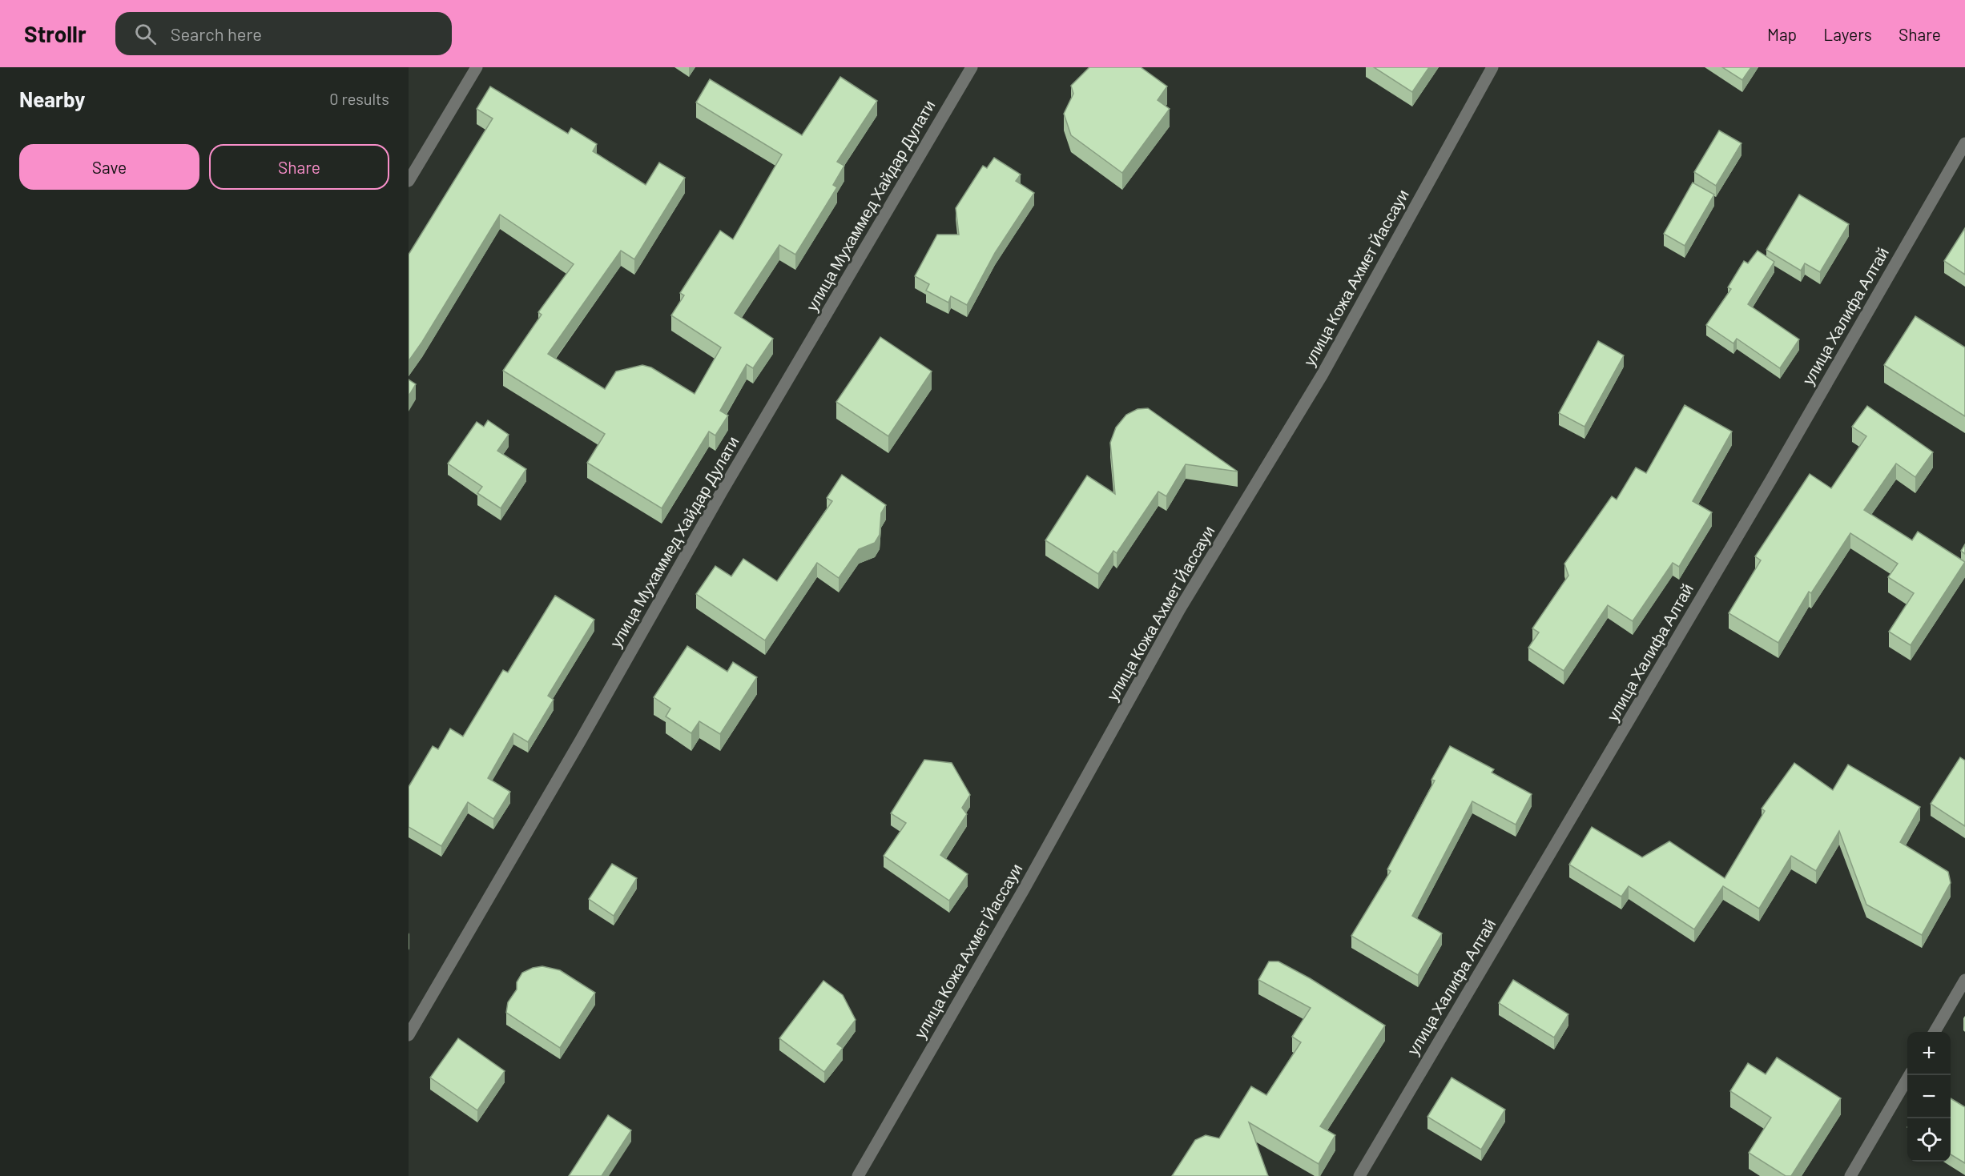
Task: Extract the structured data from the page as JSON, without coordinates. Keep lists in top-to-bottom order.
{
  "streets": {
    "street": ["улица Мухаммед Хайдар Дулати", "улица Кожа Ахмет Йассауи", "улица Халифа Алтай"]
  },
  "page": {
    "header": "Strollr",
    "search": "Search here",
    "nav": ["Map", "Layers", "Share"],
    "heading": ["Nearby", "0 results"],
    "buttons": ["Save", "Share"],
    "map_buttons": ["+", "−"]
  }
}
